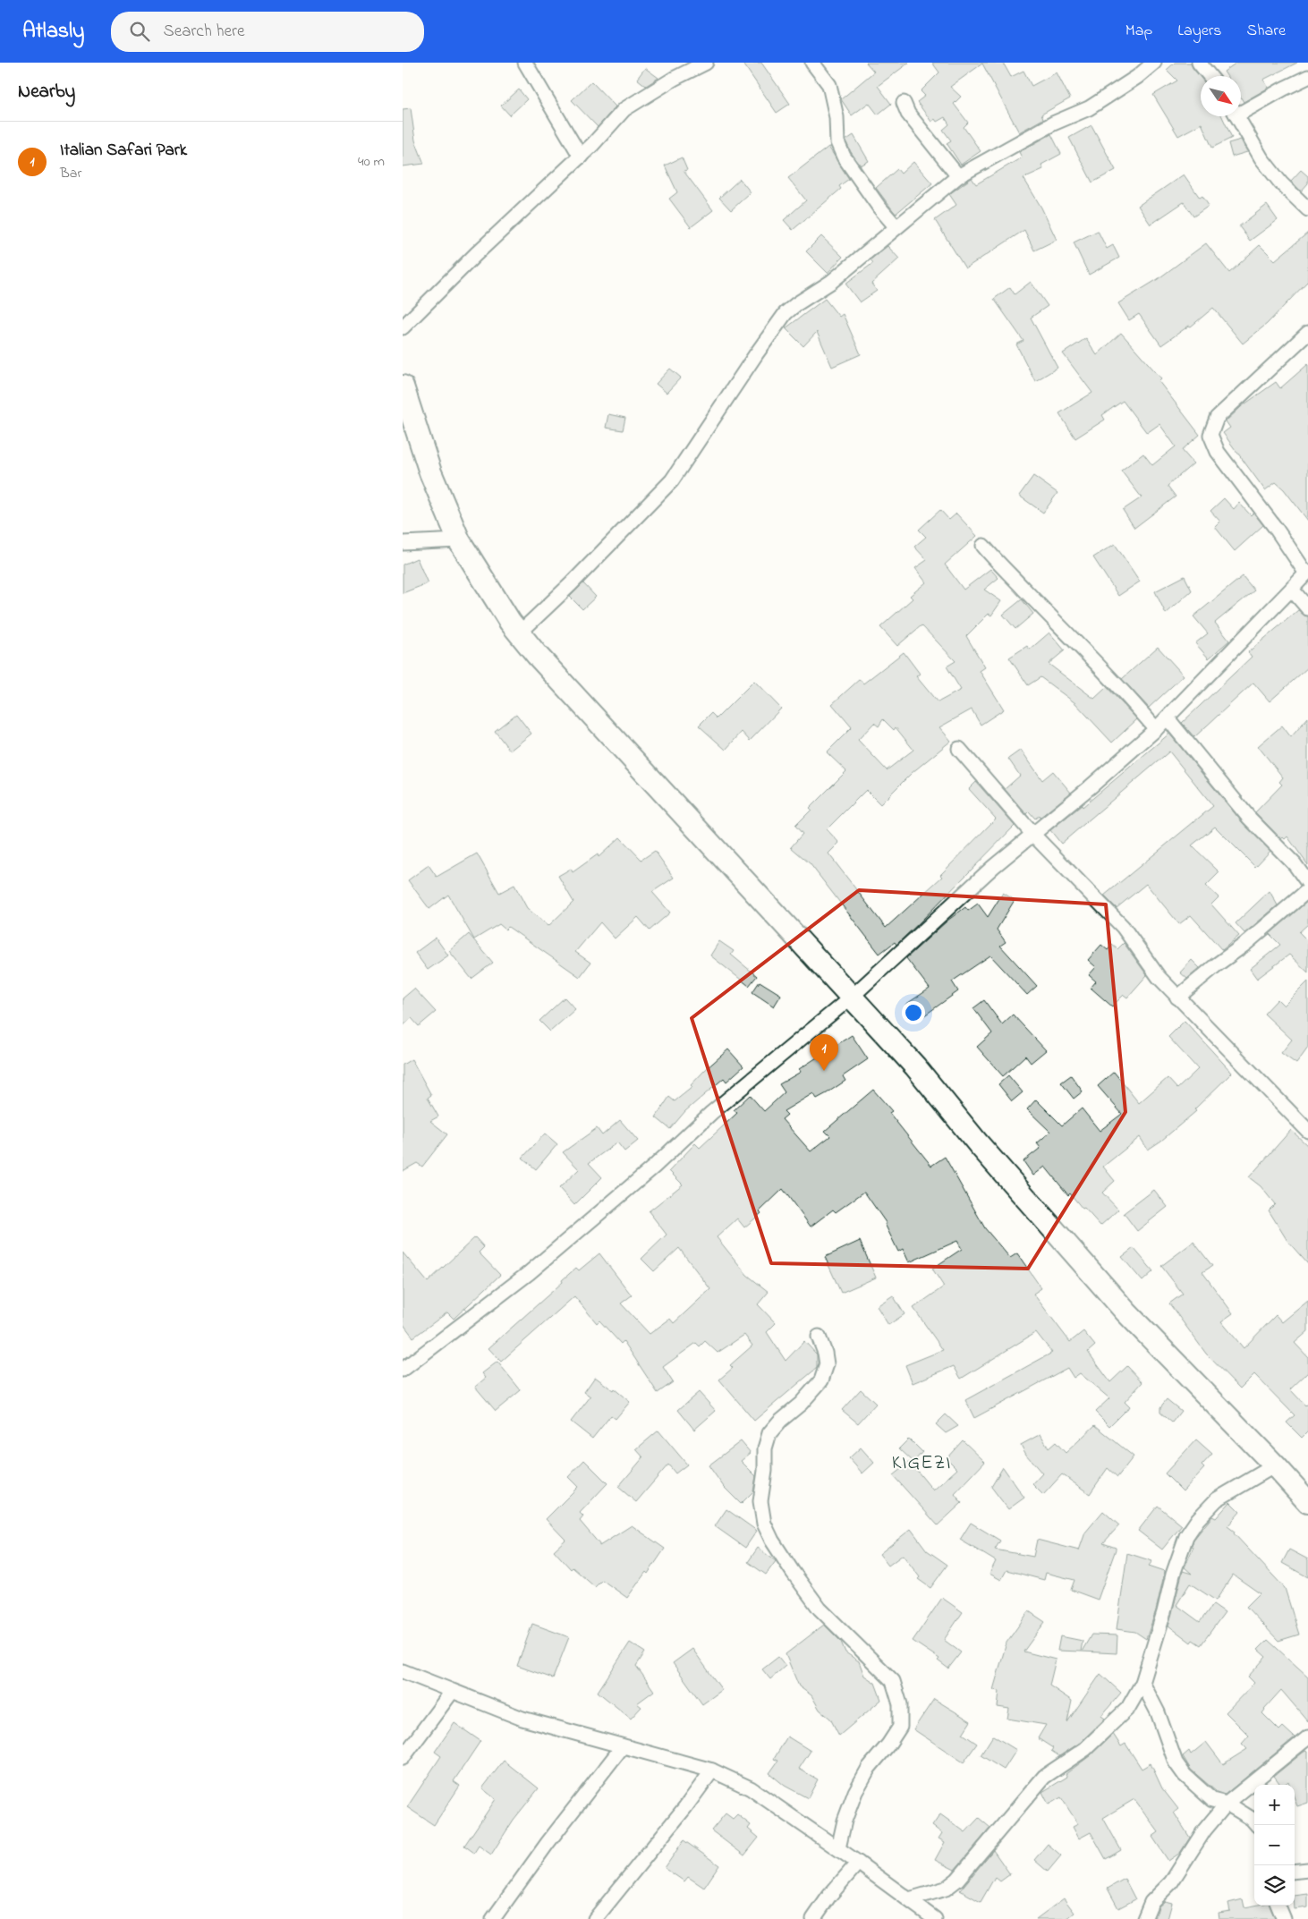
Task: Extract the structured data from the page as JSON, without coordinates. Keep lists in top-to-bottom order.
{
  "districts": ["KIGEZI"],
  "north": "bottom right",
  "page": {
    "header": "Atlasly",
    "search": "Search here",
    "nav": ["Map", "Layers", "Share"],
    "heading": "Nearby",
    "list": [
      {
        "mark": "1",
        "name": "Italian Safari Park",
        "note": "Bar",
        "value": "40 m"
      }
    ],
    "pins": "1",
    "map_buttons": ["+", "−"]
  }
}
